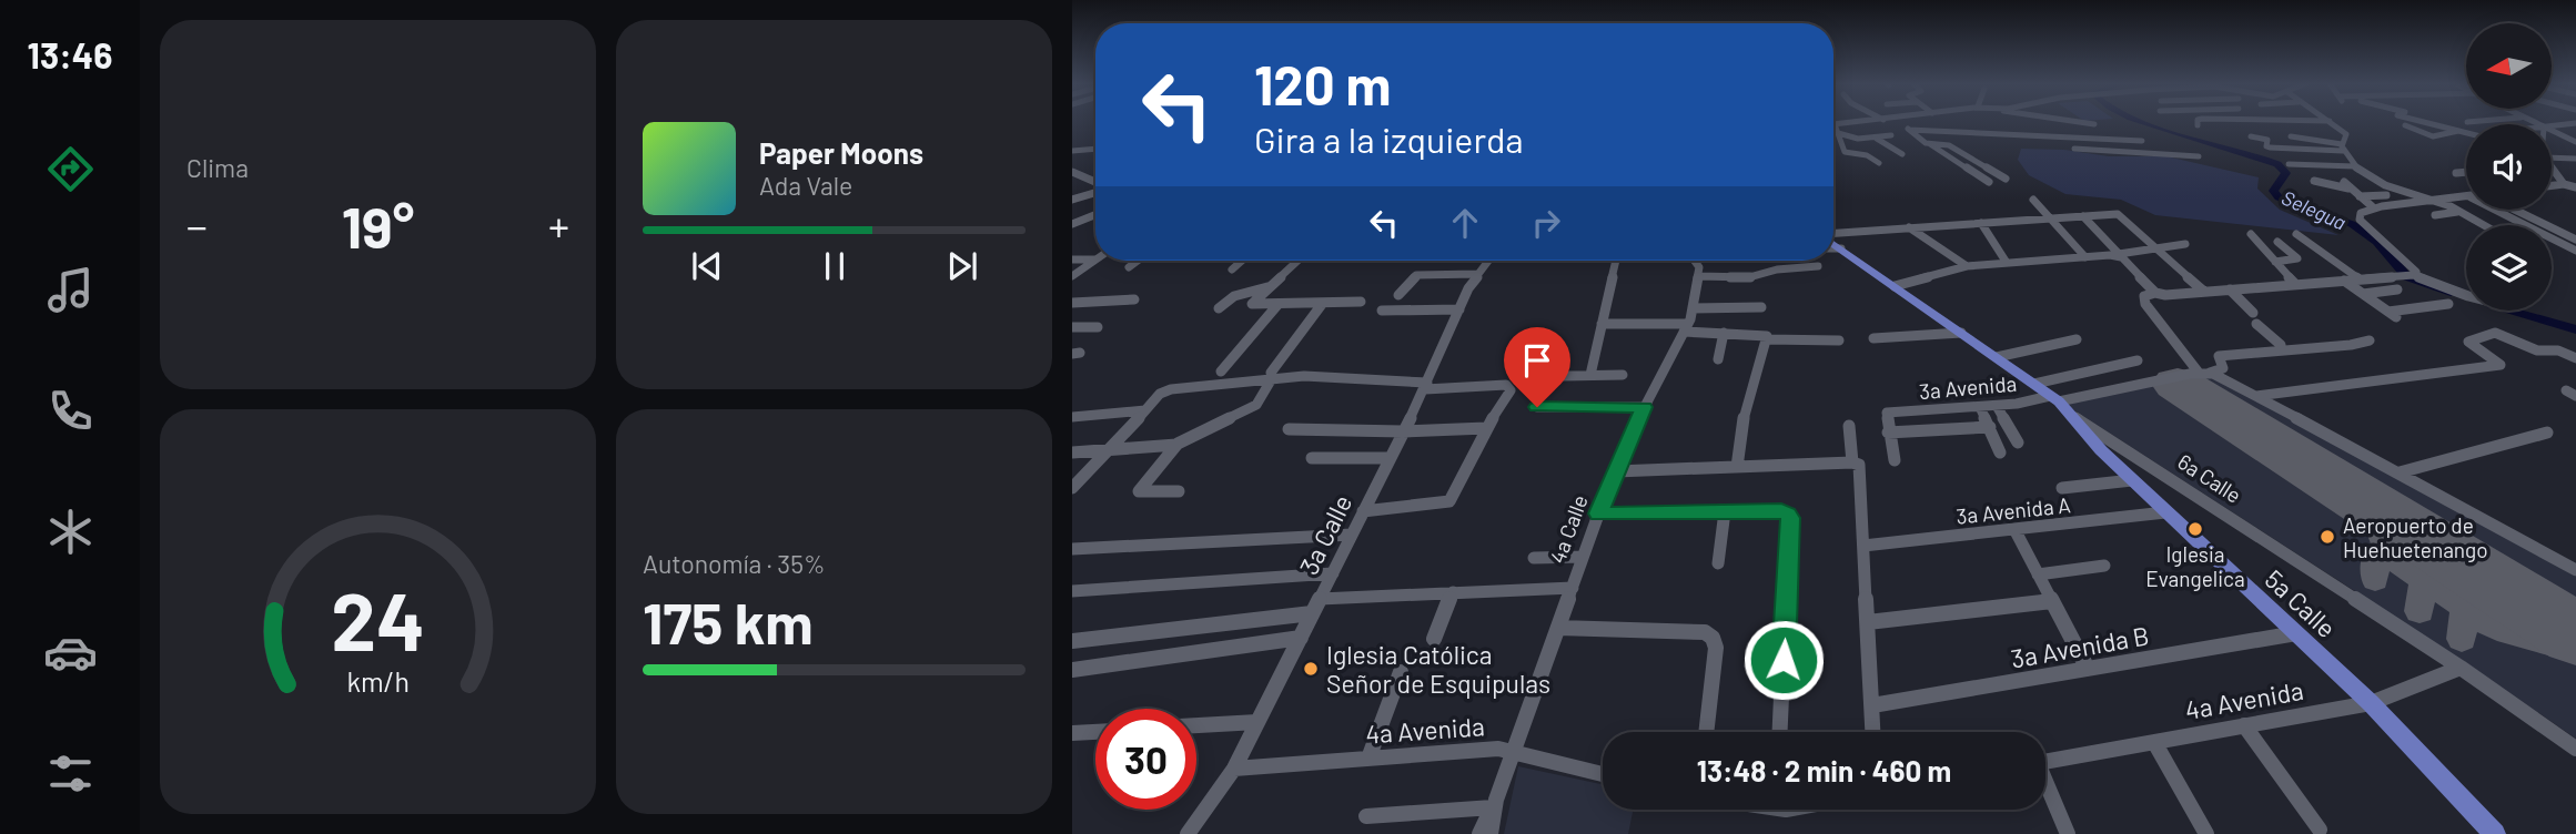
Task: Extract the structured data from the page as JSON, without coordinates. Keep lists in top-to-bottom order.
{
  "streets": {
    "main road": ["6a Calle", "5a Calle"],
    "street": [
      "3a Avenida",
      "3a Avenida A",
      "4a Calle",
      "3a Calle",
      "3a Avenida B",
      "4a Avenida"
    ]
  },
  "crossings": [
    ["3a Avenida", "6a Calle"],
    ["3a Avenida", "5a Calle"],
    ["6a Calle", "5a Calle"],
    ["6a Calle", "4a Avenida"],
    ["3a Avenida A", "5a Calle"],
    ["4a Calle", "4a Avenida"],
    ["3a Calle", "4a Avenida"],
    ["5a Calle", "3a Avenida B"],
    ["5a Calle", "4a Avenida"]
  ],
  "water": ["Selegua"],
  "places": ["Iglesia Evangelica", "Aeropuerto de Huehuetenango", "Iglesia Católica Señor de Esquipulas"],
  "north": "left",
  "page": {
    "tabs": "13:46",
    "tile": [
      "Clima",
      ["Autonomía · 35%", "175 km"]
    ],
    "turn": ["120 m", "Gira a la izquierda"],
    "song": ["Paper Moons", "Ada Vale"],
    "heat": ["−", "19°", "+"],
    "limit": "30",
    "trip": "13:48 · 2 min · 460 m",
    "gauge": ["24", "km/h"]
  }
}
